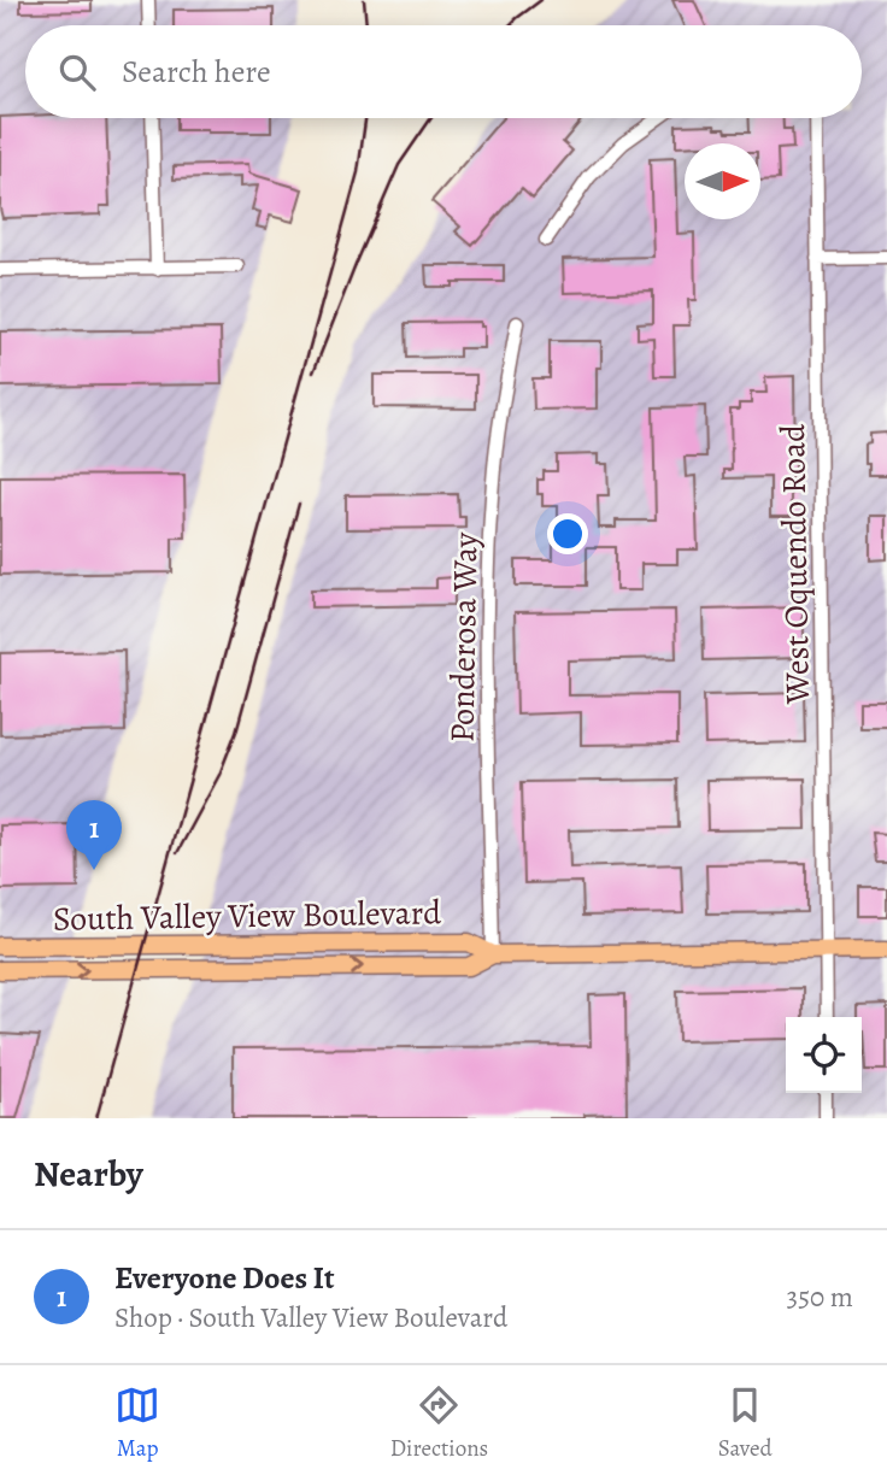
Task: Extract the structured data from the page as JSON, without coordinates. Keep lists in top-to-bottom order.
{
  "streets": {
    "main road": ["South Valley View Boulevard"],
    "street": ["West Oquendo Road", "Ponderosa Way"]
  },
  "crossings": [
    ["West Oquendo Road", "South Valley View Boulevard"],
    ["Ponderosa Way", "South Valley View Boulevard"]
  ],
  "north": "right",
  "page": {
    "search": "Search here",
    "pins": "1",
    "heading": "Nearby",
    "list": [
      {
        "mark": "1",
        "name": "Everyone Does It",
        "note": "Shop · South Valley View Boulevard",
        "value": "350 m"
      }
    ],
    "nav": ["Map", "Directions", "Saved"]
  }
}
